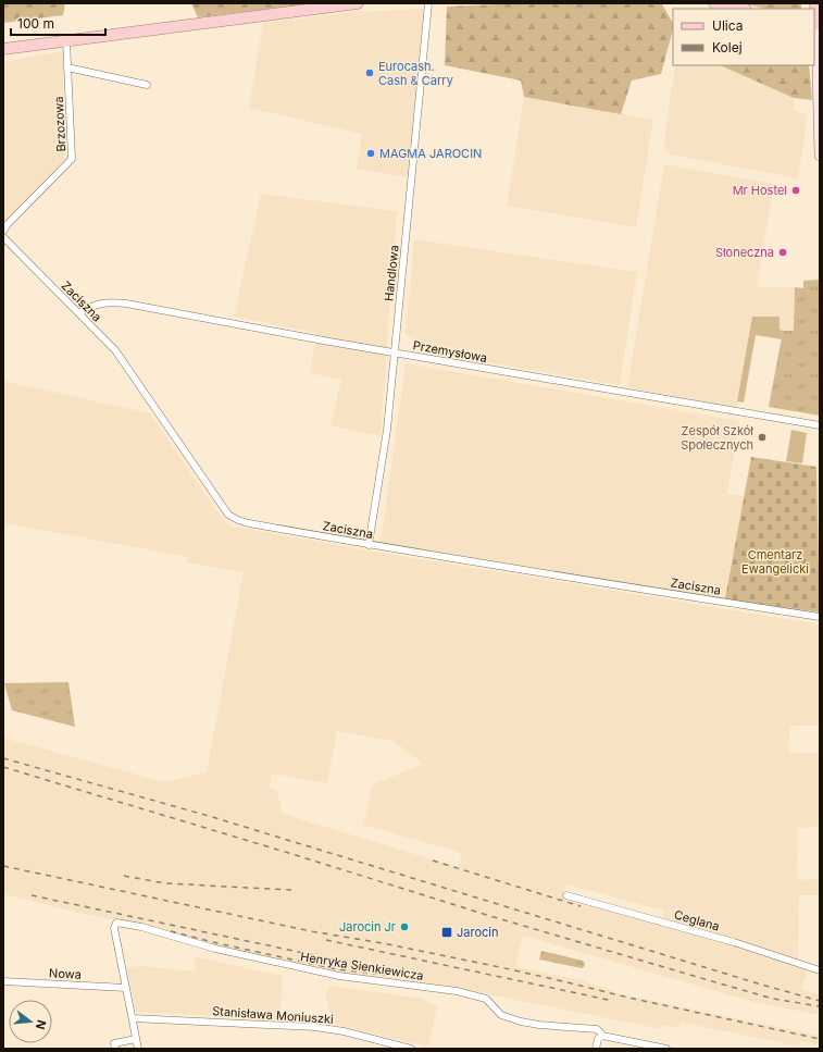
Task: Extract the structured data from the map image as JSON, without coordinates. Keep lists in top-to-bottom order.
{
  "streets": {
    "street": [
      "Brzozowa",
      "Handlowa",
      "Zaciszna",
      "Przemysłowa",
      "Ceglana",
      "Henryka Sienkiewicza",
      "Nowa",
      "Stanisława Moniuszki"
    ]
  },
  "crossings": [
    ["Handlowa", "Zaciszna"],
    ["Handlowa", "Przemysłowa"],
    ["Zaciszna", "Przemysłowa"],
    ["Henryka Sienkiewicza", "Nowa"]
  ],
  "parks": ["Cmentarz Ewangelicki"],
  "places": {
    "other": [
      "Eurocash. Cash & Carry",
      "MAGMA JAROCIN",
      "Mr Hostel",
      "Słoneczna",
      "Zespół Szkół Społecznych",
      "Jarocin Jr"
    ],
    "transit": ["Jarocin"]
  },
  "legend": ["Ulica", "Kolej"],
  "scale_bar": "100 m",
  "north": "right"
}
